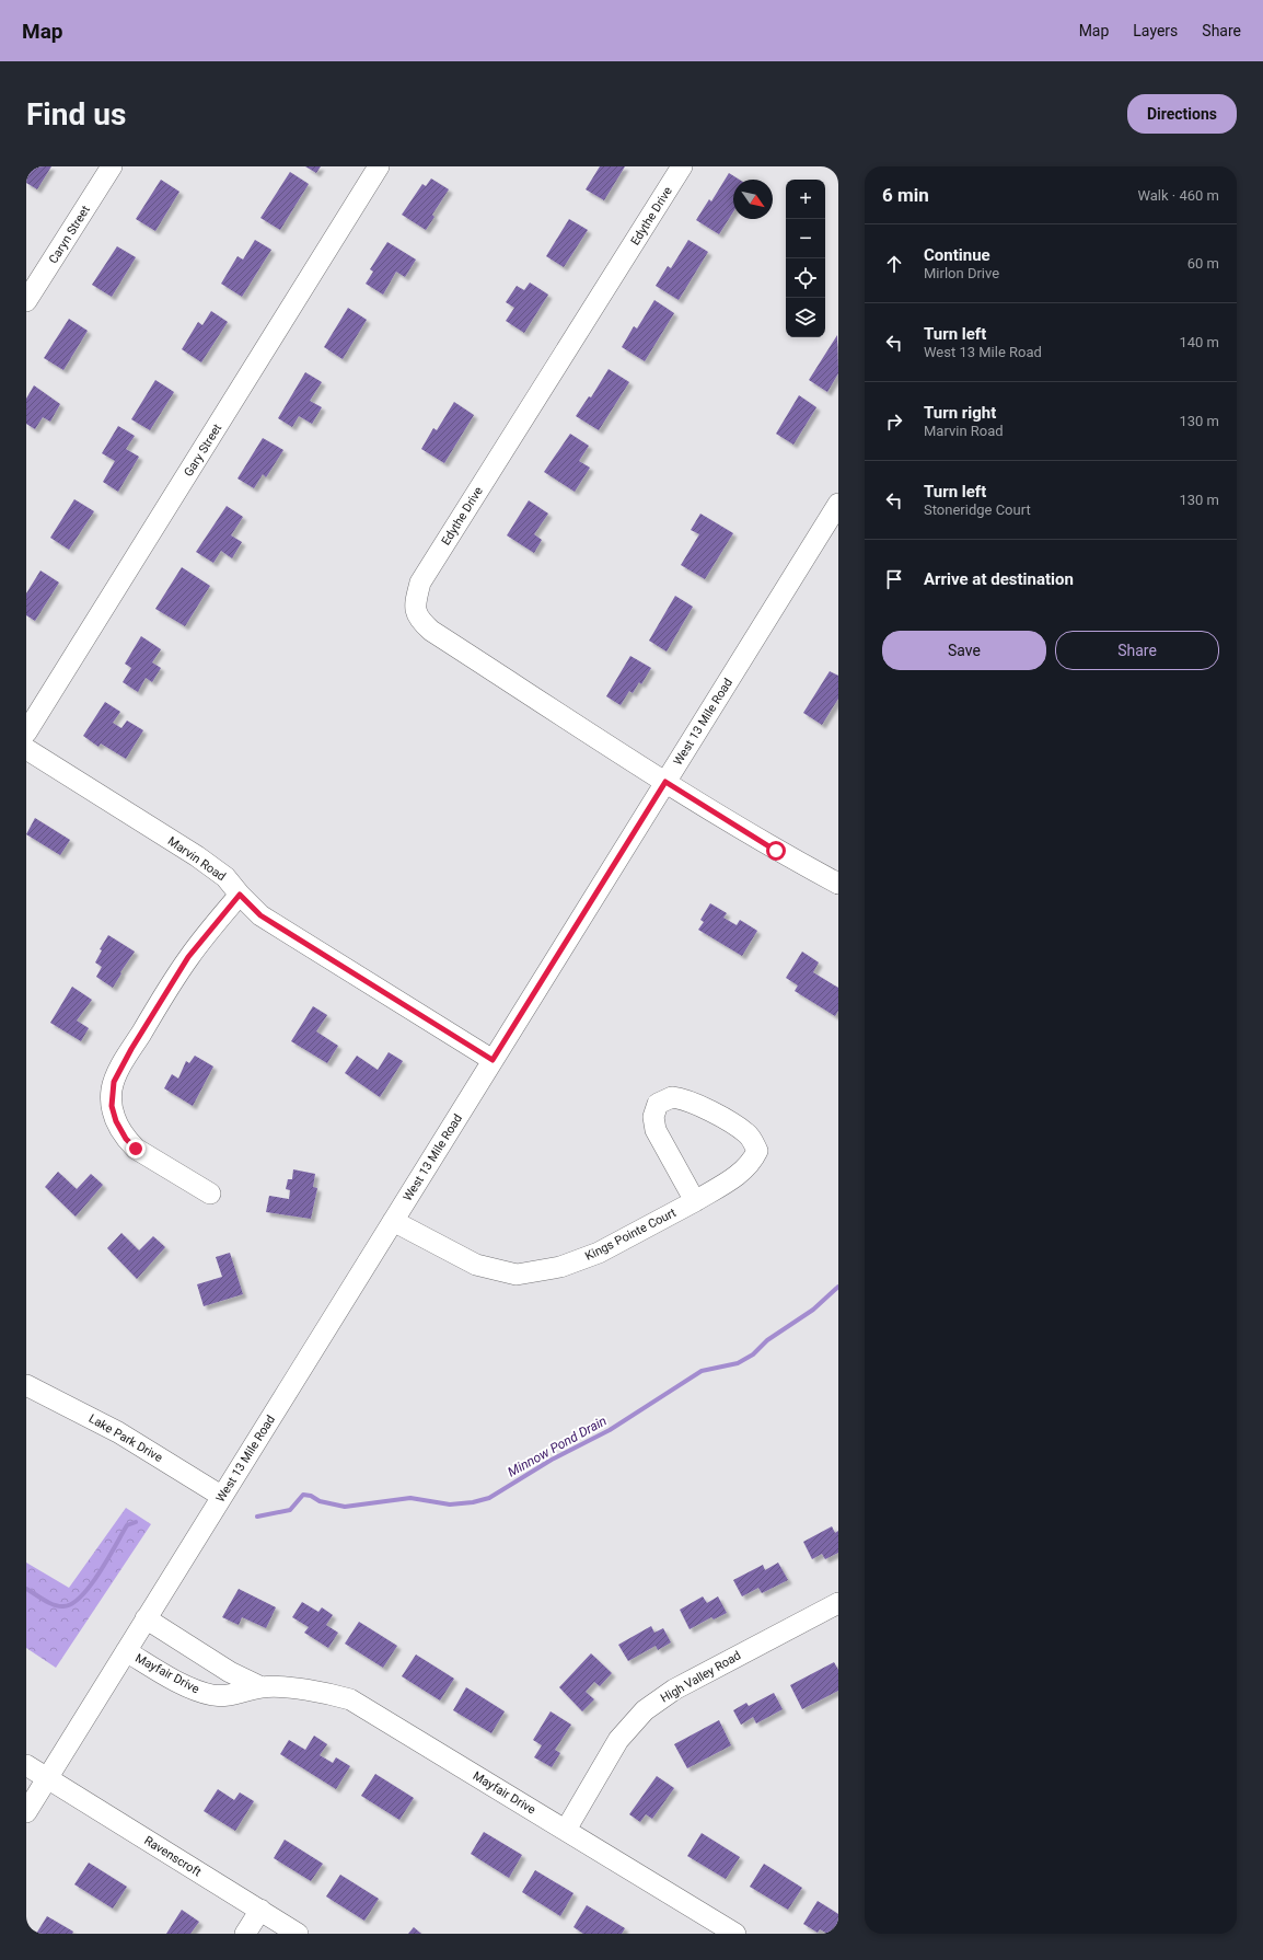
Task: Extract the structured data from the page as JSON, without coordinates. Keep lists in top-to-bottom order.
{
  "streets": {
    "street": [
      "Edythe Drive",
      "Caryn Street",
      "Gary Street",
      "West 13 Mile Road",
      "Marvin Road",
      "Kings Pointe Court",
      "Lake Park Drive",
      "Mayfair Drive",
      "High Valley Road",
      "Ravenscroft"
    ]
  },
  "crossings": [
    ["Edythe Drive", "West 13 Mile Road"],
    ["West 13 Mile Road", "Marvin Road"],
    ["West 13 Mile Road", "Kings Pointe Court"],
    ["West 13 Mile Road", "Lake Park Drive"],
    ["West 13 Mile Road", "Mayfair Drive"],
    ["West 13 Mile Road", "Ravenscroft"],
    ["Mayfair Drive", "High Valley Road"]
  ],
  "water": ["Minnow Pond Drain"],
  "north": "bottom right",
  "page": {
    "header": "Map",
    "nav": ["Map", "Layers", "Share"],
    "buttons": [
      "Directions",
      ["Save", "Share"]
    ],
    "title": "Find us",
    "heading": ["6 min", "Walk · 460 m"],
    "map_buttons": ["+", "−"],
    "list": [
      ["Continue", "Mirlon Drive", "60 m"],
      ["Turn left", "West 13 Mile Road", "140 m"],
      ["Turn right", "Marvin Road", "130 m"],
      ["Turn left", "Stoneridge Court", "130 m"],
      "Arrive at destination"
    ]
  }
}
